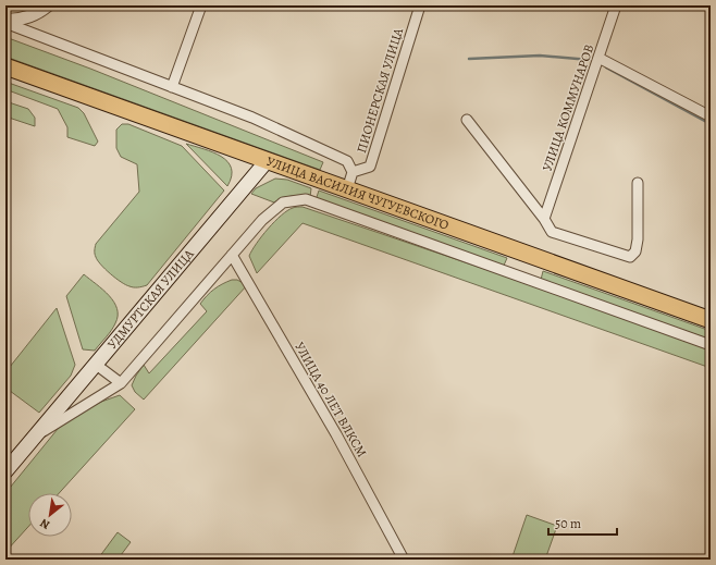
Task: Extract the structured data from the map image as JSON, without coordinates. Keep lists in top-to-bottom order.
{
  "streets": {
    "main road": ["УЛИЦА ВАСИЛИЯ ЧУГУЕВСКОГО", "УДМУРТСКАЯ УЛИЦА"],
    "street": ["ПИОНЕРСКАЯ УЛИЦА", "УЛИЦА КОММУНАРОВ", "УЛИЦА 40 ЛЕТ ВЛКСМ"]
  },
  "crossings": [
    ["УЛИЦА ВАСИЛИЯ ЧУГУЕВСКОГО", "УДМУРТСКАЯ УЛИЦА"],
    ["УДМУРТСКАЯ УЛИЦА", "УЛИЦА 40 ЛЕТ ВЛКСМ"]
  ],
  "scale_bar": "50 m",
  "north": "bottom left"
}
